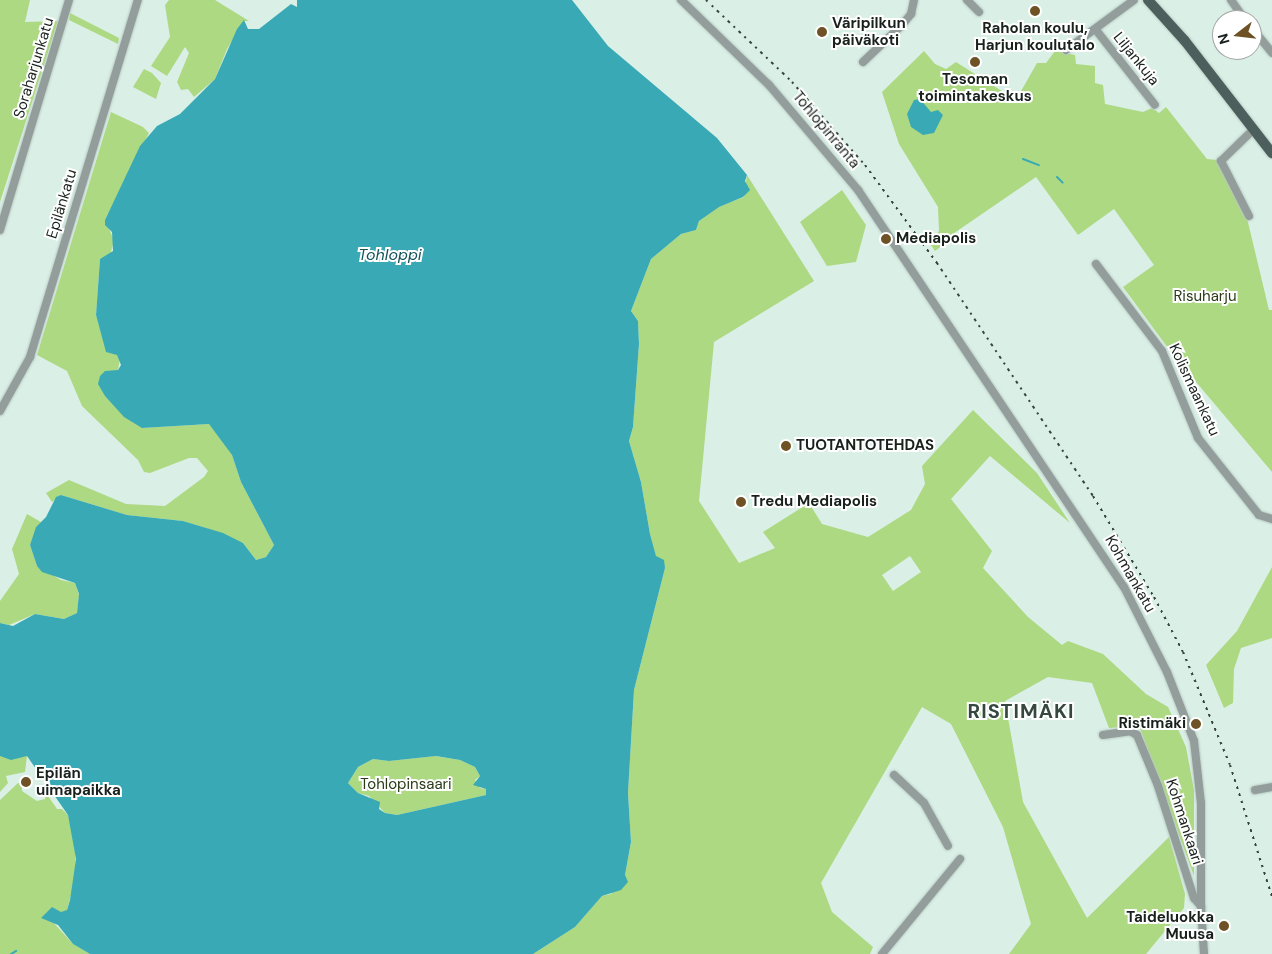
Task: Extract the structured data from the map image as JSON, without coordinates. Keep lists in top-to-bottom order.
{
  "streets": {
    "street": [
      "Liljankuja",
      "Soraharjunkatu",
      "Tohlopinranta",
      "Epilänkatu",
      "Kolismaankatu",
      "Kohmankatu",
      "Kohmankaari"
    ]
  },
  "crossings": [
    ["Tohlopinranta", "Kohmankatu"],
    ["Kohmankatu", "Kohmankaari"]
  ],
  "districts": ["RISTIMÄKI"],
  "water": ["Tohloppi"],
  "parks": ["Risuharju", "Tohlopinsaari"],
  "places": [
    "Raholan koulu, Harjun koulutalo",
    "Väripilkun päiväkoti",
    "Tesoman toimintakeskus",
    "Mediapolis",
    "TUOTANTOTEHDAS",
    "Tredu Mediapolis",
    "Ristimäki",
    "Epilän uimapaikka",
    "Taideluokka Muusa"
  ],
  "north": "left"
}
